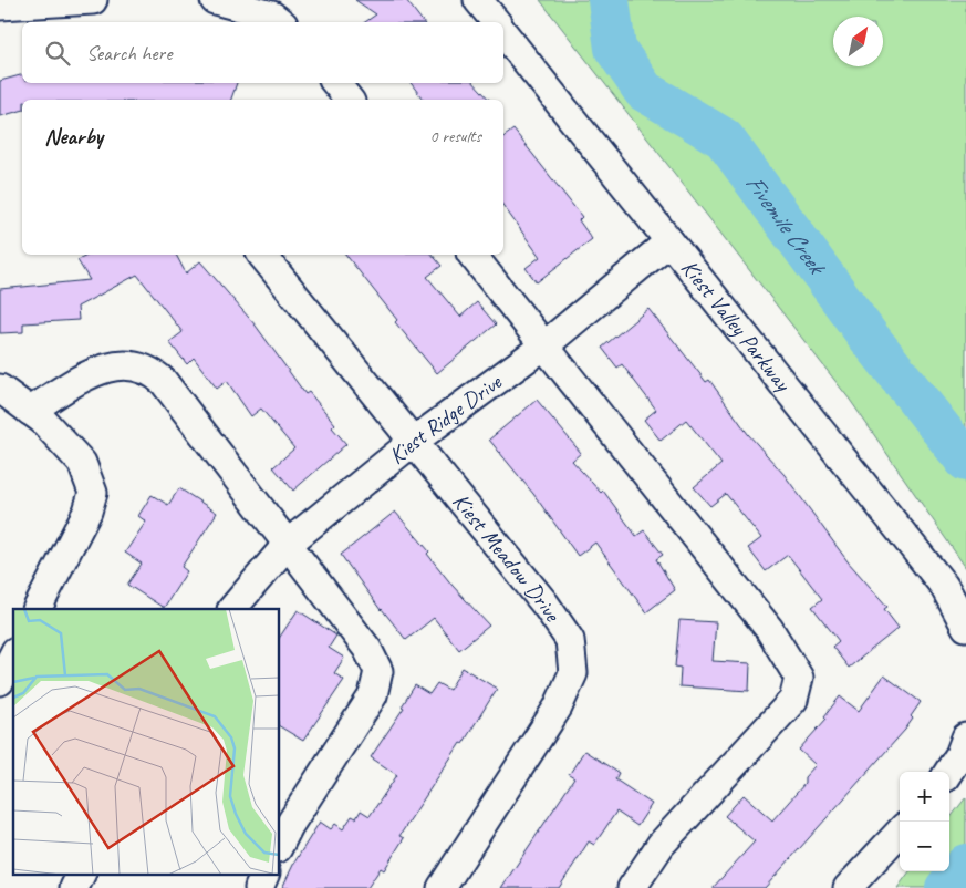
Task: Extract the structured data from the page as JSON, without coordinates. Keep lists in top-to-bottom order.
{
  "streets": {
    "street": ["Kiest Valley Parkway", "Kiest Ridge Drive", "Kiest Meadow Drive"]
  },
  "crossings": [
    ["Kiest Valley Parkway", "Kiest Ridge Drive"],
    ["Kiest Ridge Drive", "Kiest Meadow Drive"]
  ],
  "water": ["Fivemile Creek"],
  "north": "top right",
  "page": {
    "search": "Search here",
    "heading": ["Nearby", "0 results"],
    "map_buttons": ["+", "−"]
  }
}
